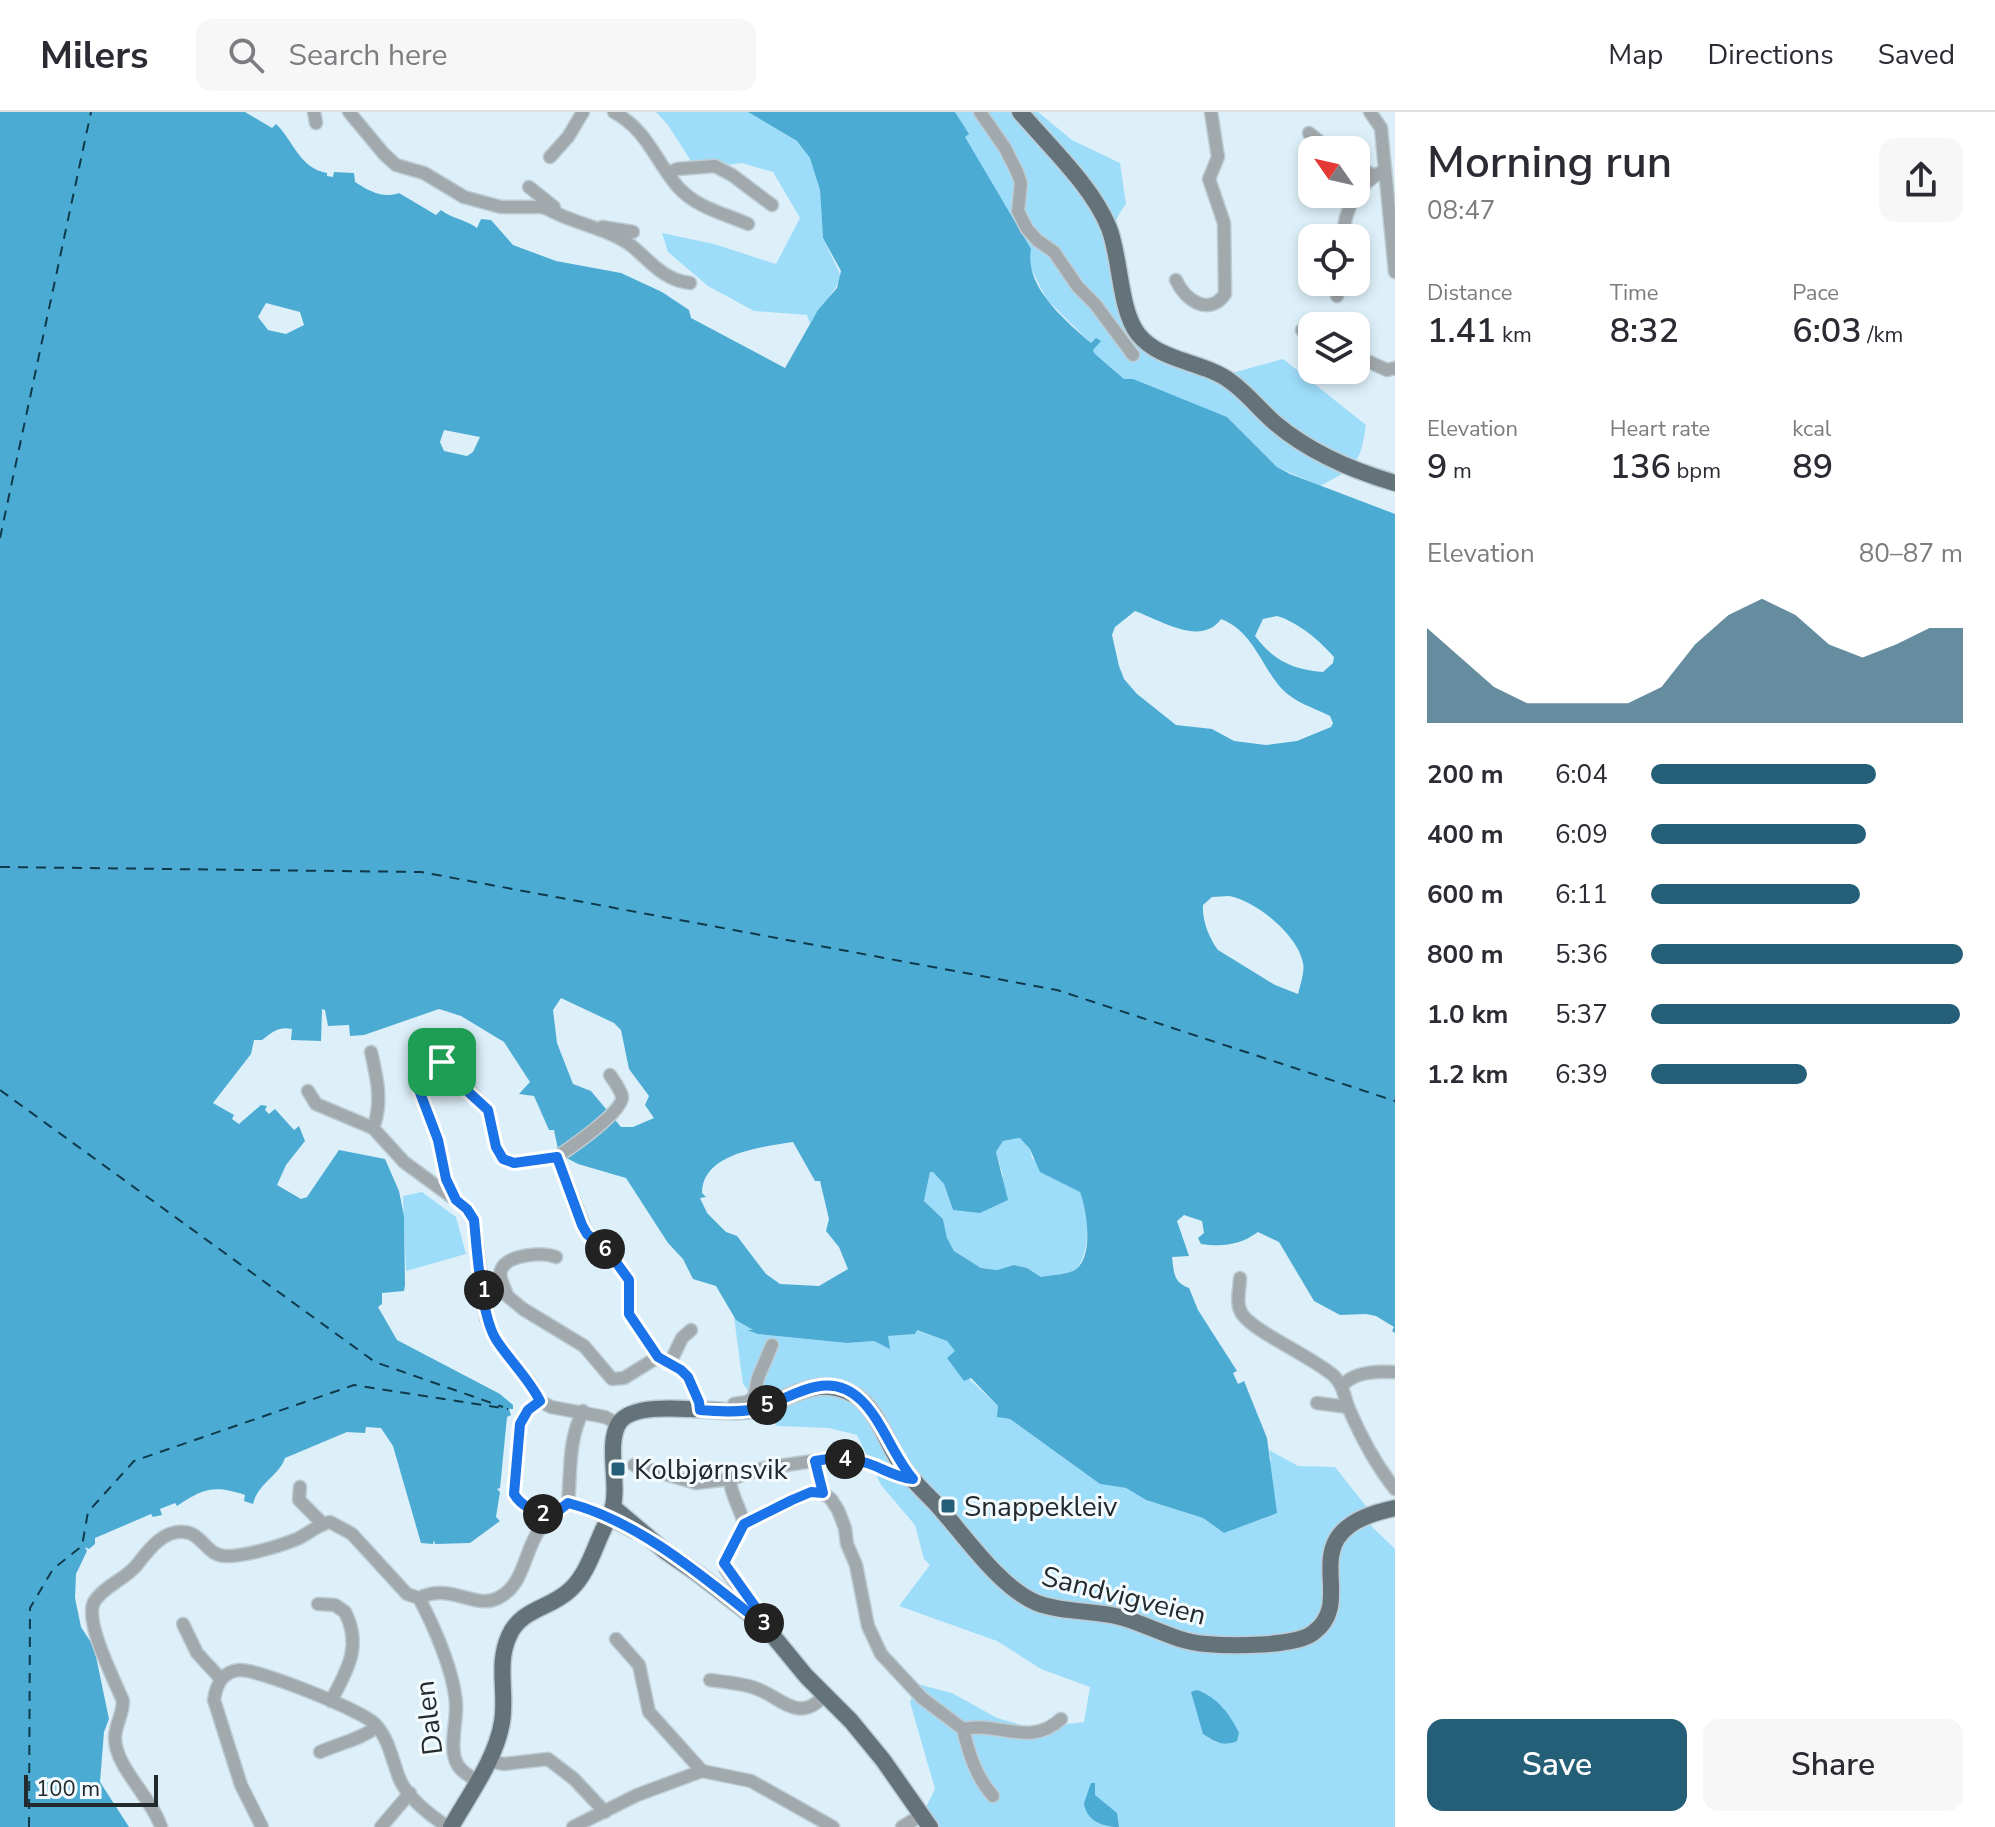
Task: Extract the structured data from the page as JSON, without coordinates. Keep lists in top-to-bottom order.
{
  "streets": {
    "main road": ["Sandvigveien"],
    "street": ["Dalen"]
  },
  "places": {
    "transit": ["Kolbjørnsvik", "Snappekleiv"]
  },
  "scale_bar": "100 m",
  "north": "top left",
  "page": {
    "header": "Milers",
    "search": "Search here",
    "nav": ["Map", "Directions", "Saved"],
    "heading": ["Morning run", "08:47"],
    "stats": [
      ["Distance", "1.41 km"],
      ["Time", "8:32"],
      ["Pace", "6:03 /km"],
      ["Elevation", "9 m"],
      ["Heart rate", "136 bpm"],
      ["kcal", "89"]
    ],
    "chart": ["Elevation", "80–87 m"],
    "list": [
      {
        "name": "200 m",
        "note": "6:04"
      },
      {
        "name": "400 m",
        "note": "6:09"
      },
      {
        "name": "600 m",
        "note": "6:11"
      },
      {
        "name": "800 m",
        "note": "5:36"
      },
      {
        "name": "1.0 km",
        "note": "5:37"
      },
      {
        "name": "1.2 km",
        "note": "6:39"
      }
    ],
    "pins": [
      "6",
      "1",
      "5",
      "4",
      "2",
      "3"
    ],
    "buttons": ["Save", "Share"],
    "scale": "100 m"
  }
}
